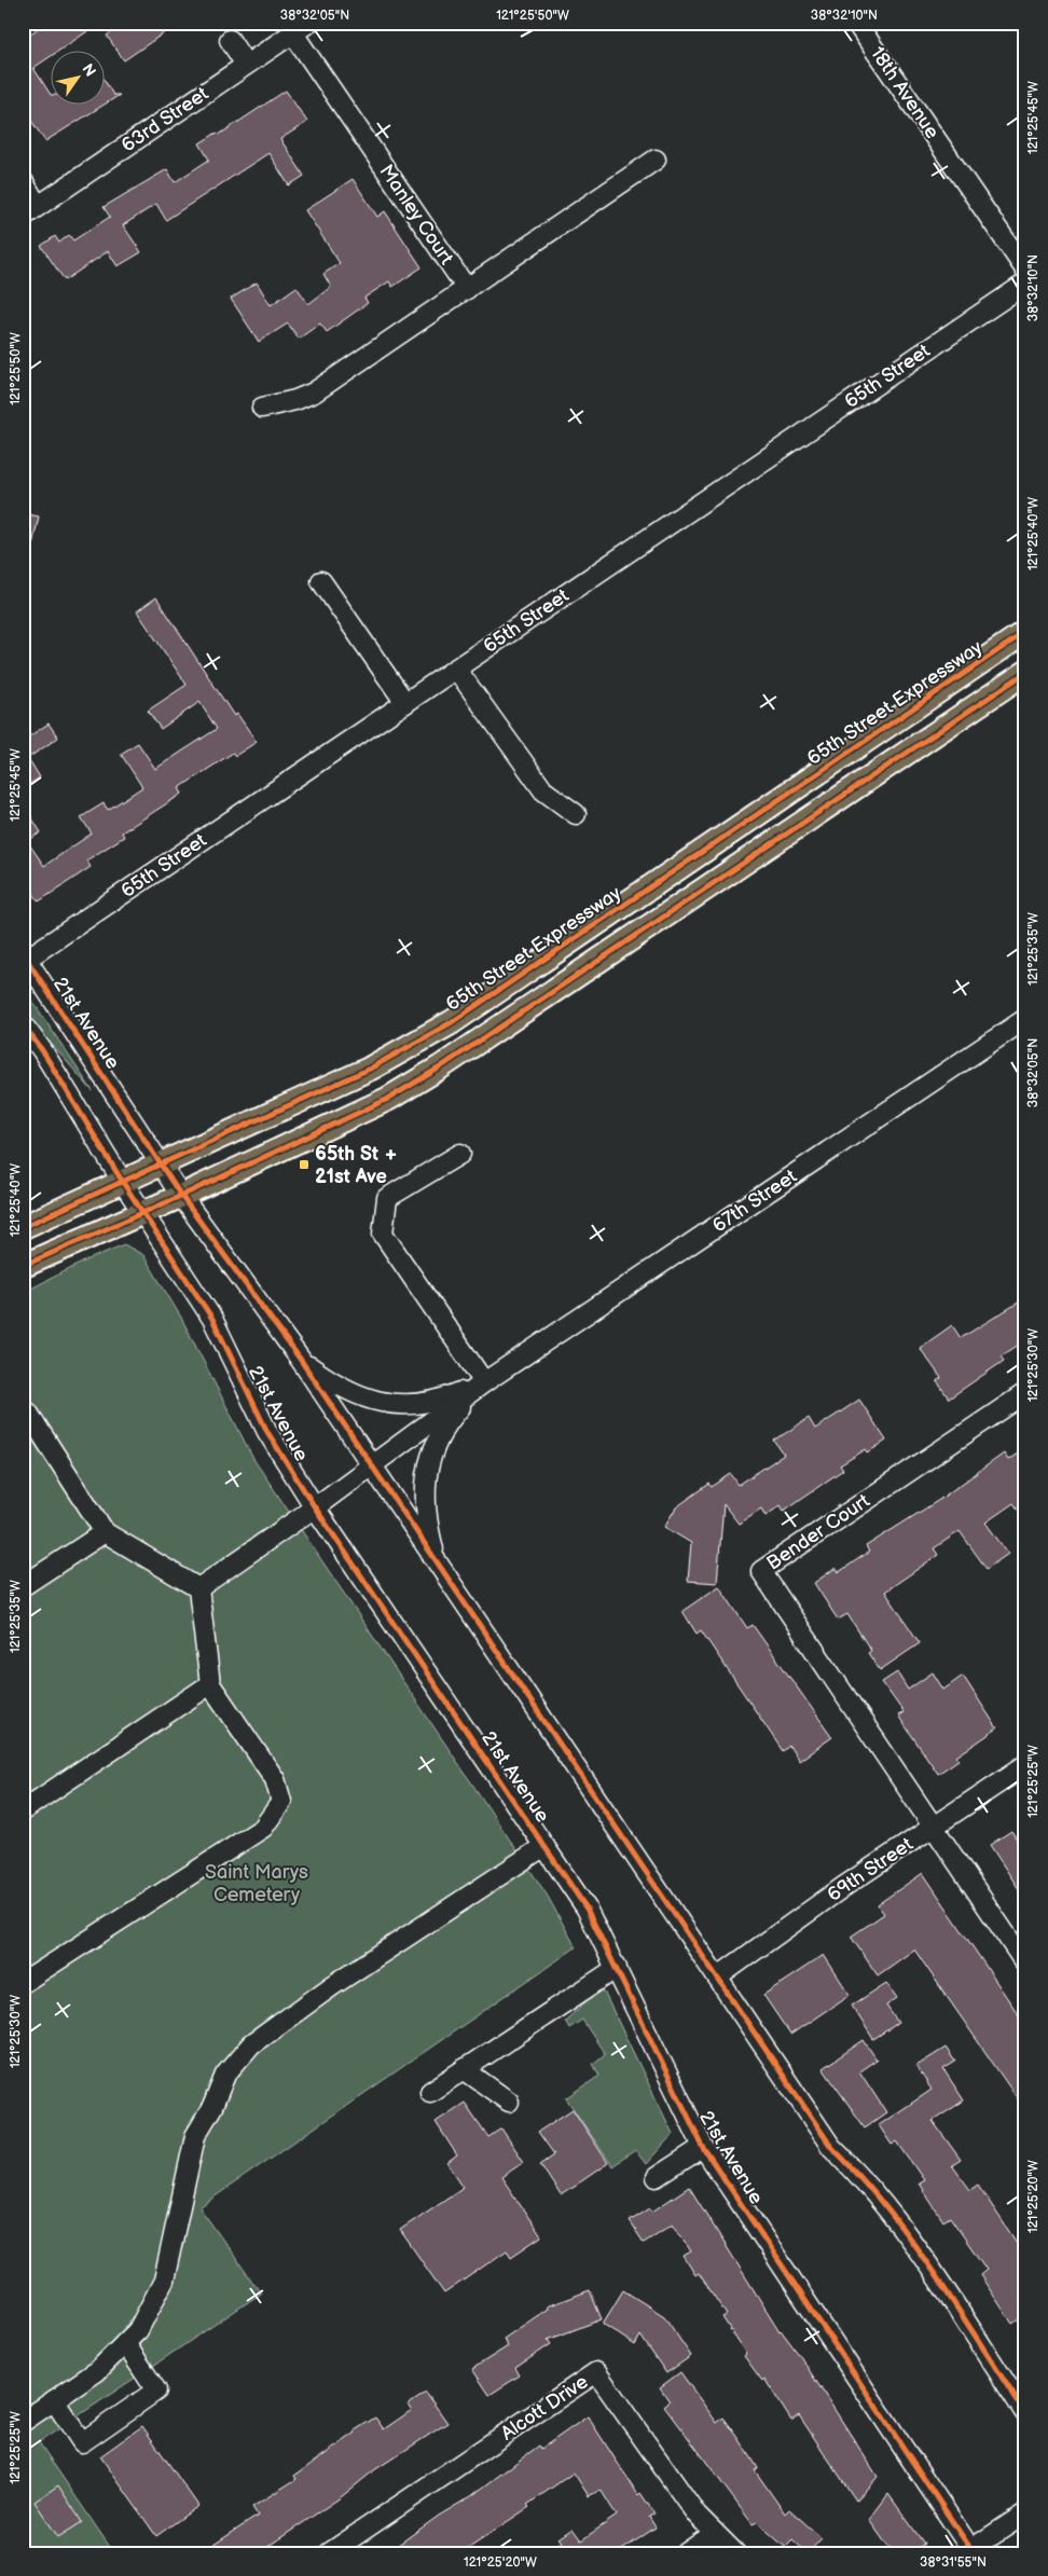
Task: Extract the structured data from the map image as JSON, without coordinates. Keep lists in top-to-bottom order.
{
  "streets": {
    "main road": ["65th Street Expressway"],
    "street": [
      "18th Avenue",
      "63rd Street",
      "Manley Court",
      "65th Street",
      "21st Avenue",
      "67th Street",
      "Bender Court",
      "69th Street",
      "Alcott Drive"
    ]
  },
  "crossings": [
    ["63rd Street", "Manley Court"],
    ["65th Street", "21st Avenue"],
    ["65th Street Expressway", "21st Avenue"],
    ["21st Avenue", "67th Street"],
    ["21st Avenue", "69th Street"],
    ["Bender Court", "69th Street"]
  ],
  "parks": ["Saint Marys Cemetery"],
  "places": {
    "transit": ["65th St + 21st Ave"]
  },
  "north": "top right",
  "coordinates": [
    "38°32'05\"N",
    "121°25'50\"W",
    "38°32'10\"N",
    "121°25'45\"W",
    "121°25'40\"W",
    "121°25'35\"W",
    "121°25'30\"W",
    "121°25'25\"W",
    "121°25'20\"W",
    "38°31'55\"N"
  ]
}
